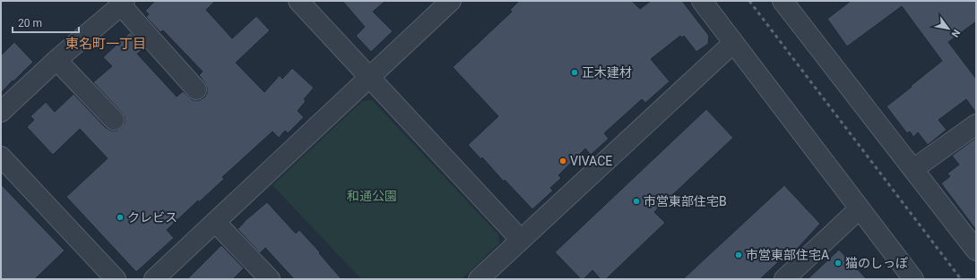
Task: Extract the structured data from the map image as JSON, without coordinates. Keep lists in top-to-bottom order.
{
  "districts": ["東名町一丁目"],
  "parks": ["和通公園"],
  "places": [
    "正木建材",
    "VIVACE",
    "市営東部住宅B",
    "クレビス",
    "市営東部住宅A",
    "猫のしっぽ"
  ],
  "scale_bar": "20 m",
  "north": "bottom right"
}
